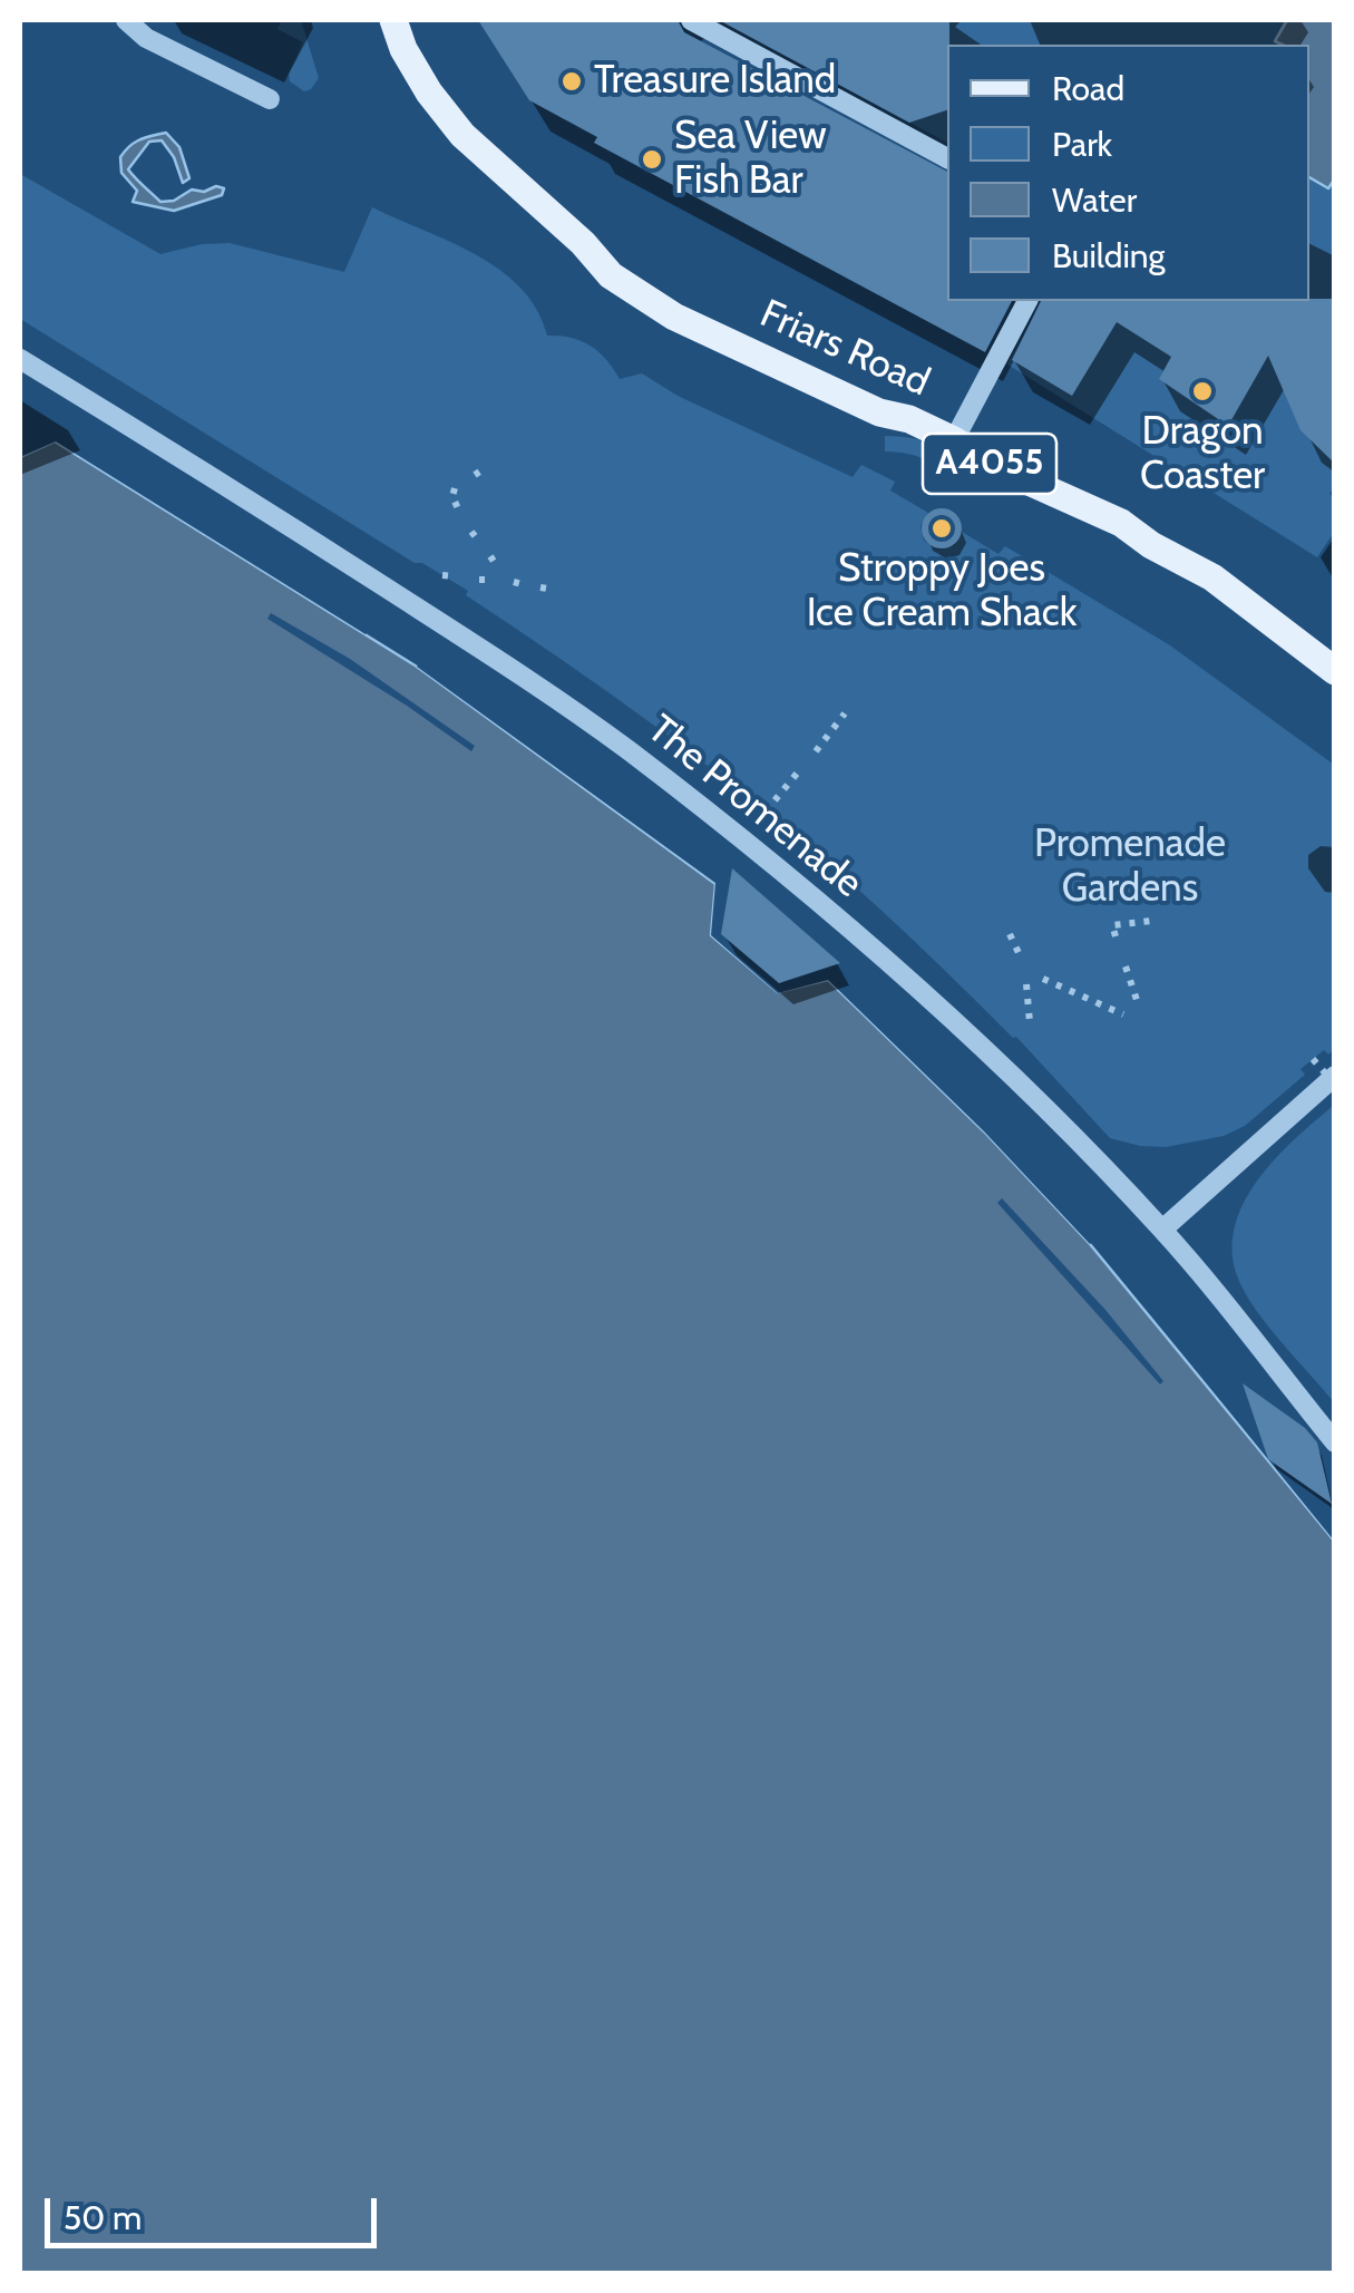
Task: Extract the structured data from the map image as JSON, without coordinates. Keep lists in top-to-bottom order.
{
  "streets": {
    "main road": ["Friars Road", "A4055"],
    "street": ["The Promenade"]
  },
  "parks": ["Promenade Gardens"],
  "places": [
    "Treasure Island",
    "Sea View Fish Bar",
    "Dragon Coaster",
    "Stroppy Joes Ice Cream Shack"
  ],
  "legend": [
    "Road",
    "Park",
    "Water",
    "Building"
  ],
  "scale_bar": "50 m"
}
